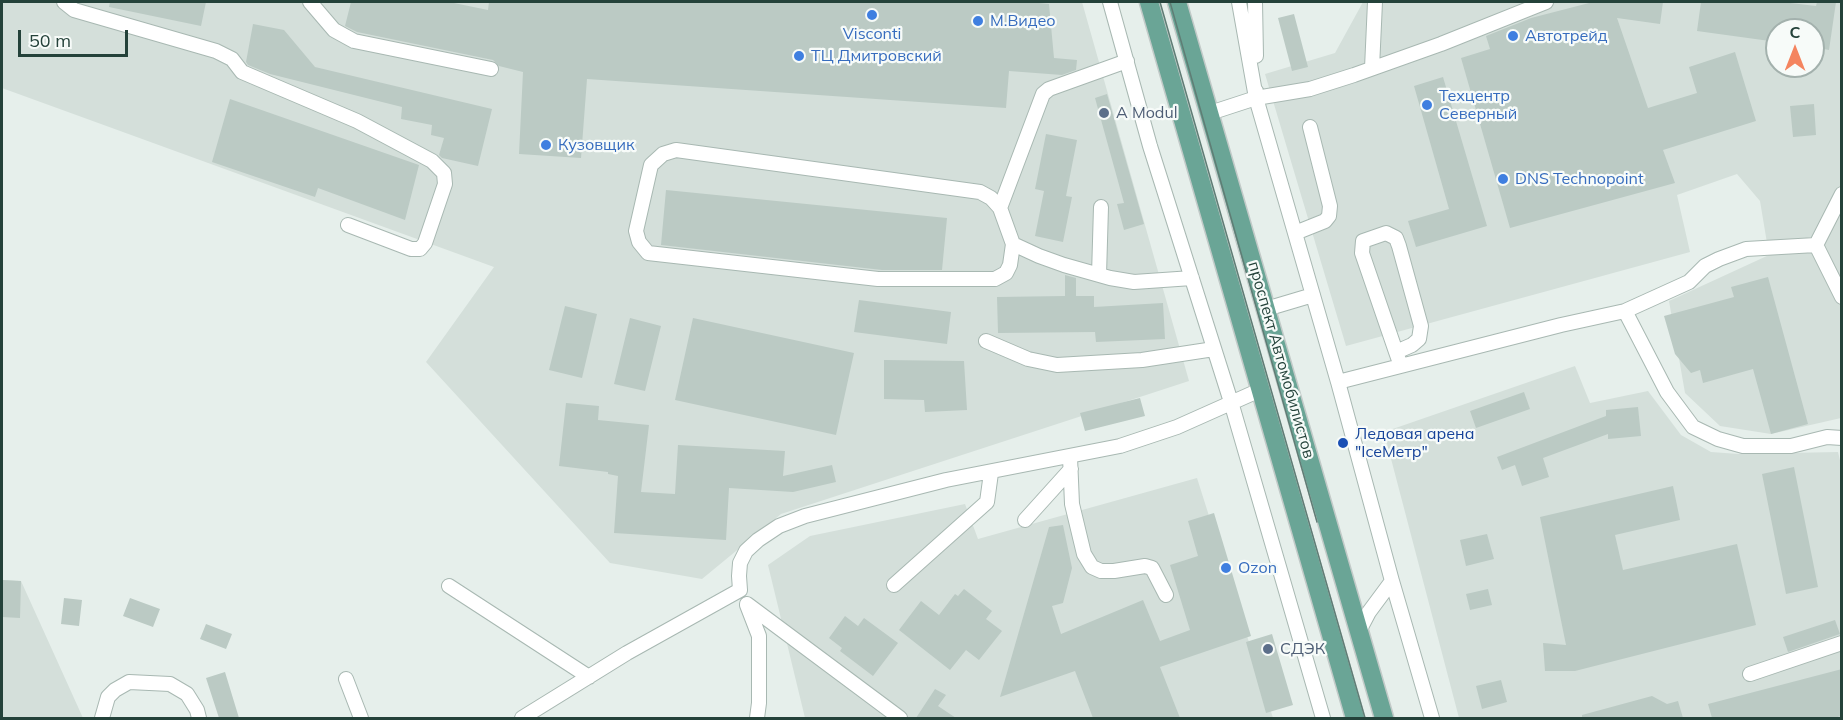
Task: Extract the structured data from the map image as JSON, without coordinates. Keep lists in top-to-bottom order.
{
  "streets": {
    "main road": ["проспект Автомобилистов"]
  },
  "places": [
    "Visconti",
    "М.Видео",
    "Автотрейд",
    "ТЦ Дмитровский",
    "Техцентр Северный",
    "A Modul",
    "Кузовщик",
    "DNS Technopoint",
    "Ледовая арена \"IceМетр\"",
    "Ozon",
    "СДЭК"
  ],
  "scale_bar": "50 m",
  "north": "top"
}
